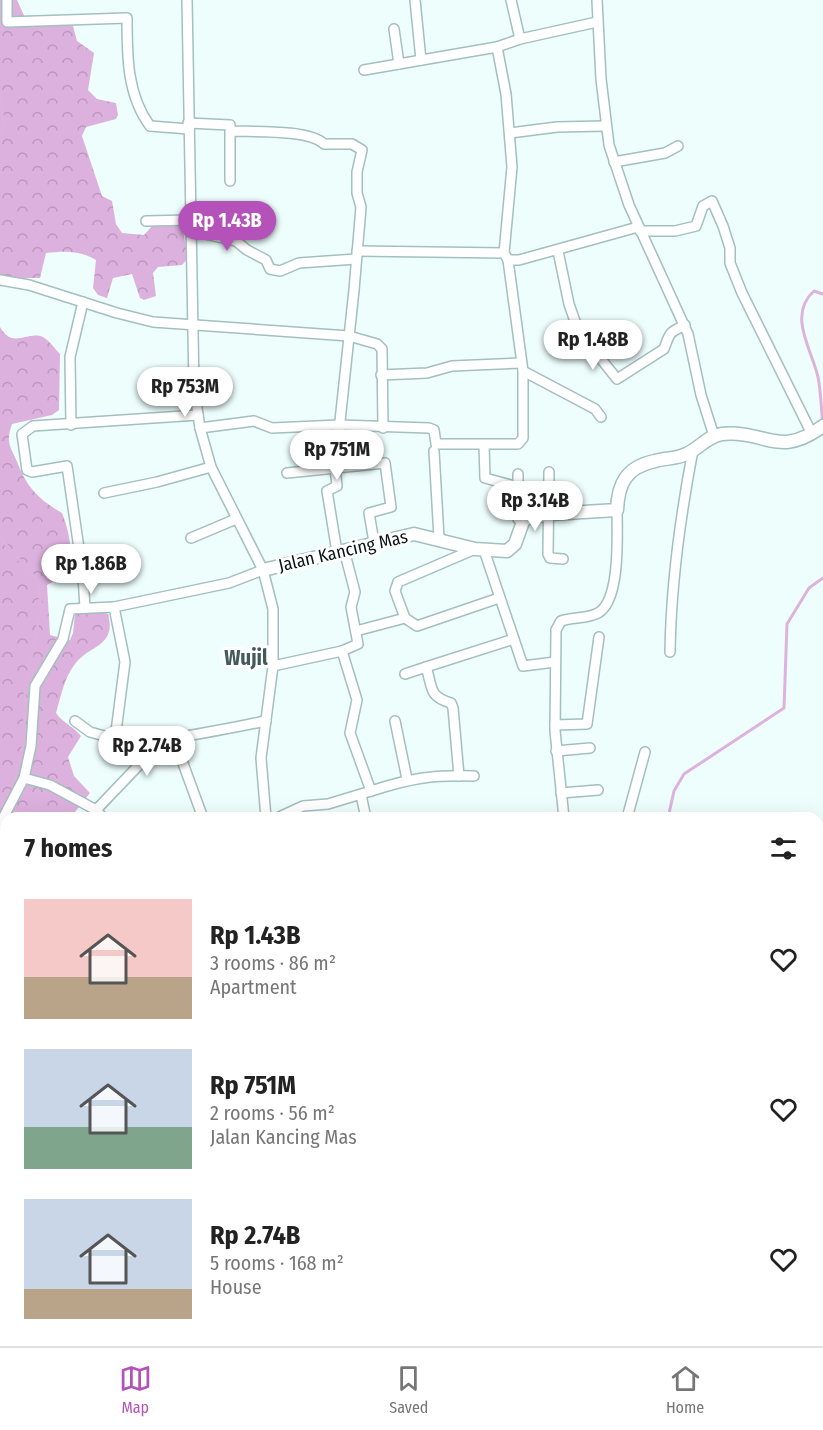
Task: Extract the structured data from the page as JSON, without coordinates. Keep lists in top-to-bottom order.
{
  "streets": {
    "street": ["Jalan Kancing Mas"]
  },
  "districts": ["Wujil"],
  "page": {
    "price": [
      "Rp 1.43B",
      "Rp 1.48B",
      "Rp 753M",
      "Rp 751M",
      "Rp 3.14B",
      "Rp 1.86B",
      "Rp 2.74B"
    ],
    "heading": "7 homes",
    "list": [
      {
        "name": "Rp 1.43B",
        "note": "3 rooms · 86 m² · Apartment"
      },
      {
        "name": "Rp 751M",
        "note": "2 rooms · 56 m² · Jalan Kancing Mas"
      },
      {
        "name": "Rp 2.74B",
        "note": "5 rooms · 168 m² · House"
      }
    ],
    "tabs": ["Map", "Saved", "Home"]
  }
}
